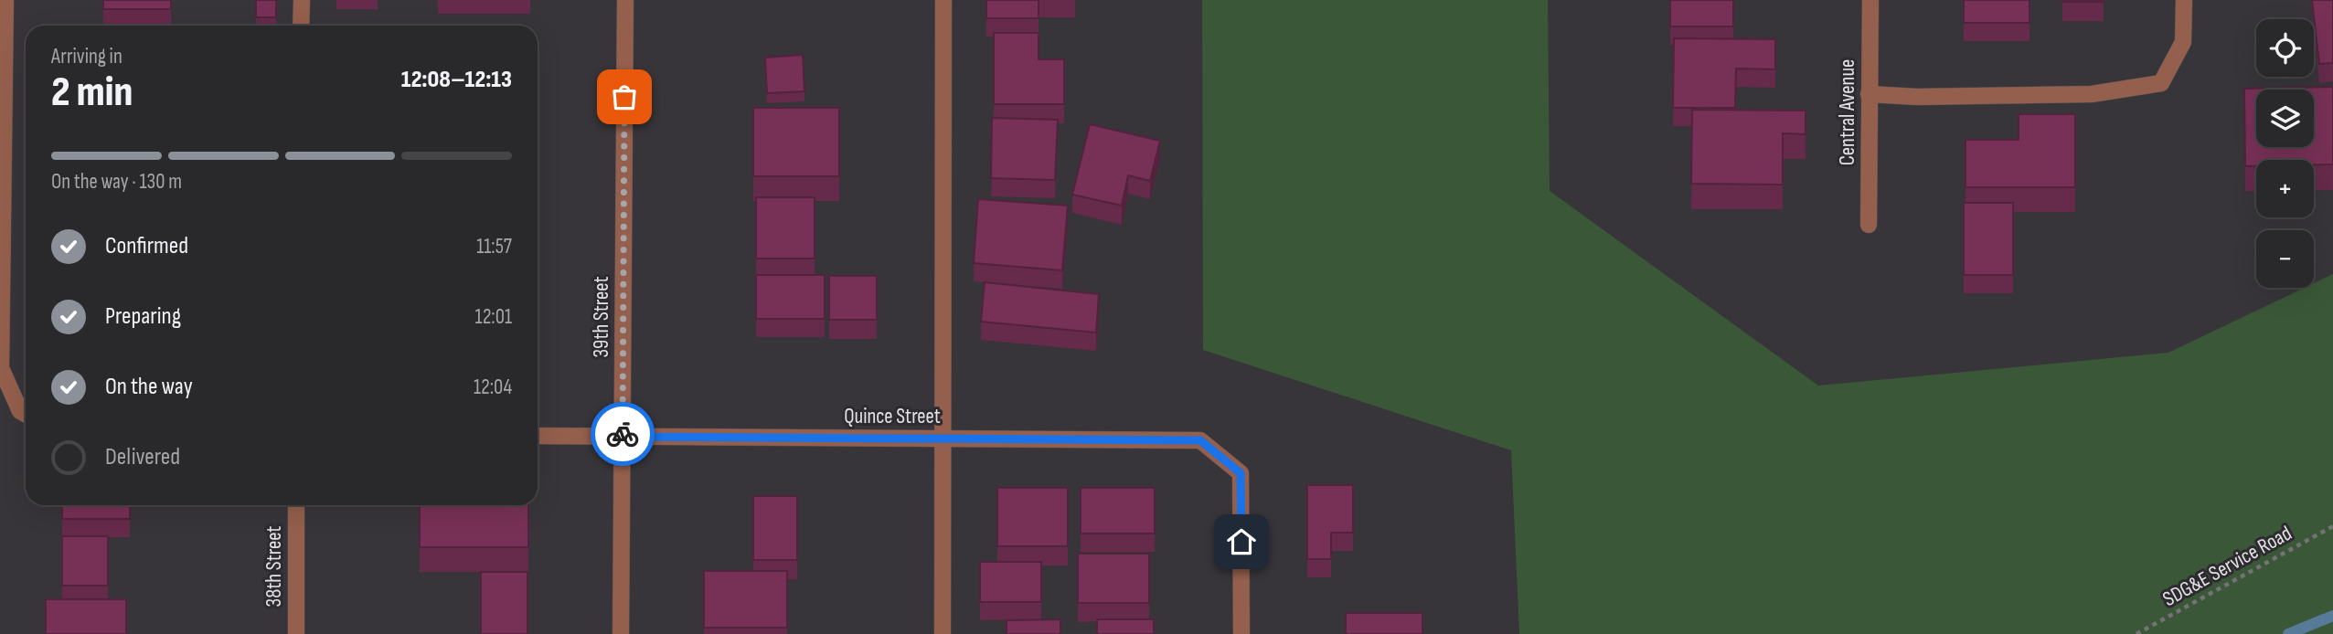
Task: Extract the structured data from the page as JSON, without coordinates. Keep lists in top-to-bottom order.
{
  "streets": {
    "street": [
      "Central Avenue",
      "39th Street",
      "Quince Street",
      "38th Street"
    ],
    "path": ["SDG&E Service Road"]
  },
  "crossings": [
    ["39th Street", "Quince Street"]
  ],
  "page": {
    "map_buttons": ["+", "−"],
    "heading": ["2 min", "Arriving in", "12:08–12:13"],
    "bar": "On the way · 130 m",
    "list": [
      ["Confirmed", "11:57"],
      ["Preparing", "12:01"],
      ["On the way", "12:04"],
      "Delivered"
    ]
  }
}
